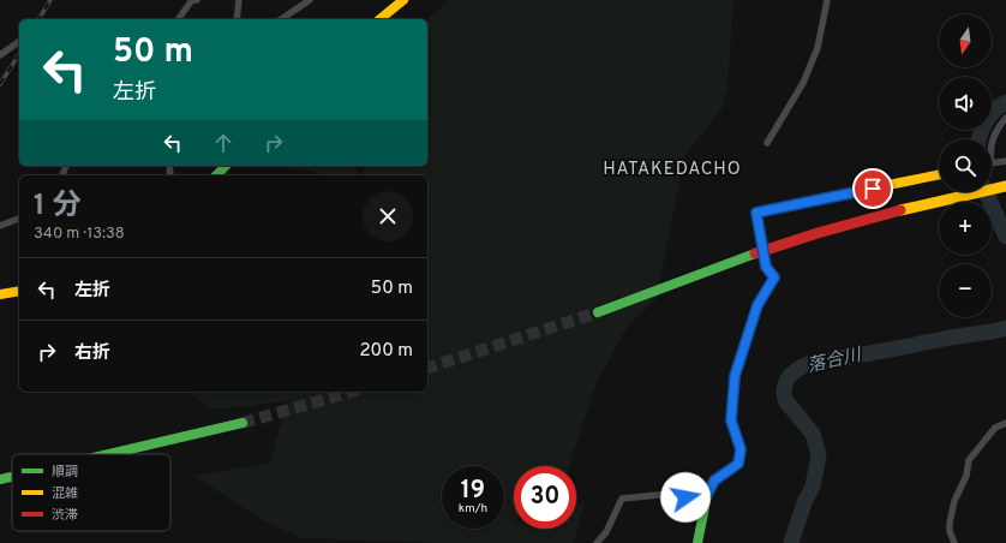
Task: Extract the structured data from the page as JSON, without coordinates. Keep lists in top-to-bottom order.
{
  "districts": ["HATAKEDACHO"],
  "water": ["落合川"],
  "legend": ["順調", "混雑", "渋滞"],
  "north": "bottom",
  "page": {
    "map_buttons": ["+", "−"],
    "turn": ["50 m", "左折"],
    "heading": ["1 分", "340 m · 13:38"],
    "list": [
      {
        "name": "左折",
        "value": "50 m"
      },
      {
        "name": "右折",
        "value": "200 m"
      }
    ],
    "speed": "19 km/h",
    "limit": "30"
  }
}
